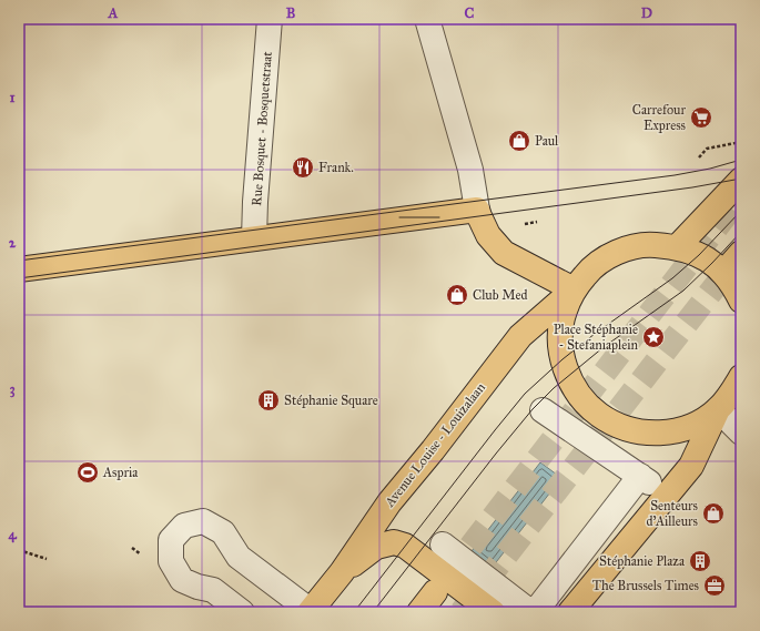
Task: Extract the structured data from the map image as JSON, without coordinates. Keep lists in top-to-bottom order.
{
  "streets": {
    "main road": ["Avenue Louise - Louizalaan"],
    "street": ["Rue Bosquet - Bosquetstraat"]
  },
  "places": {
    "supermarket": ["Carrefour Express"],
    "shop": ["Paul", "Club Med", "Senteurs d'Ailleurs"],
    "restaurant": ["Frank."],
    "place": ["Place Stéphanie - Stefaniaplein"],
    "building": ["Stéphanie Square", "Stéphanie Plaza"],
    "sports": ["Aspria"],
    "office": ["The Brussels Times"]
  },
  "grid": {
    "columns": [
      "A",
      "B",
      "C",
      "D"
    ],
    "rows": [
      "1",
      "2",
      "3",
      "4"
    ]
  }
}
